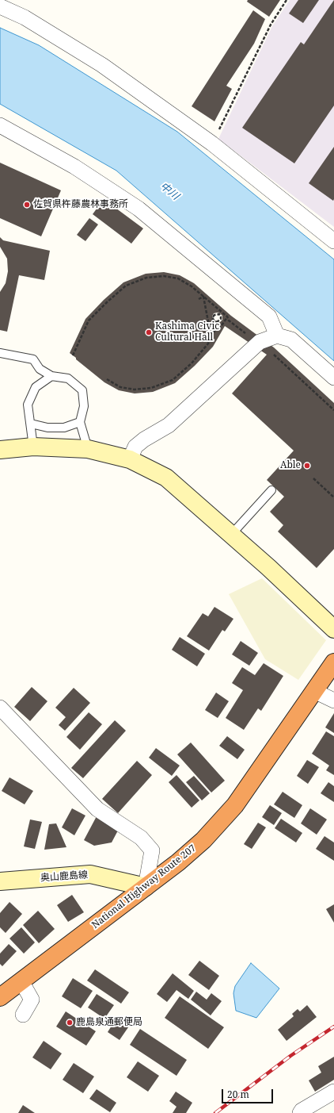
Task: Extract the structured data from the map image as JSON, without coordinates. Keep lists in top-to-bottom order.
{
  "streets": {
    "highway": ["National Highway Route 207"],
    "street": ["奥山鹿島線"]
  },
  "crossings": [
    ["奥山鹿島線", "National Highway Route 207"]
  ],
  "water": ["中川"],
  "places": [
    "佐賀県杵藤農林事務所",
    "Kashima Civic Cultural Hall",
    "Able",
    "鹿島泉通郵便局"
  ],
  "scale_bar": "20 m"
}
